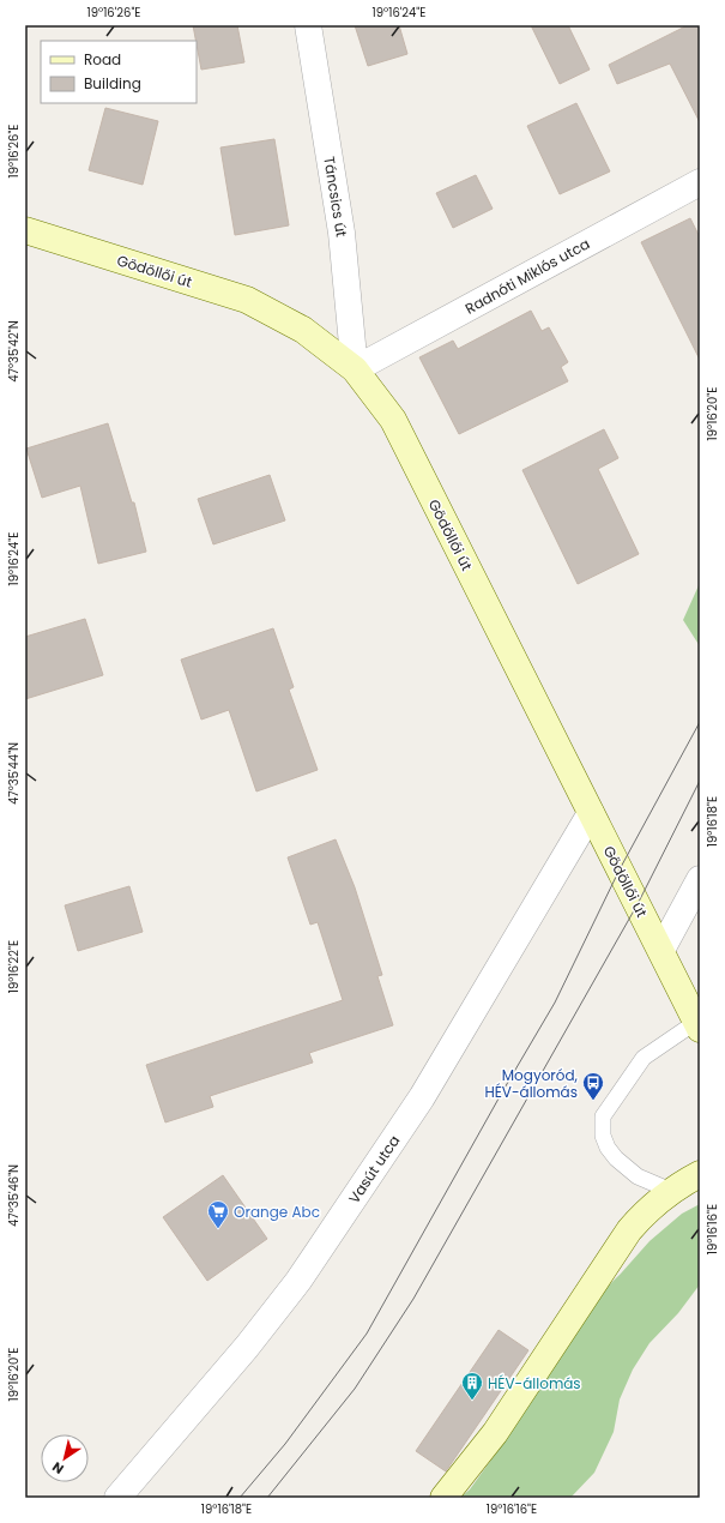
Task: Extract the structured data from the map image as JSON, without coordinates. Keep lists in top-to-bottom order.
{
  "streets": {
    "main road": ["Gödöllői út"],
    "street": ["Táncsics út", "Radnóti Miklós utca", "Vasút utca"]
  },
  "crossings": [
    ["Táncsics út", "Gödöllői út"],
    ["Táncsics út", "Radnóti Miklós utca"],
    ["Gödöllői út", "Radnóti Miklós utca"],
    ["Gödöllői út", "Vasút utca"]
  ],
  "places": {
    "bus stop": ["Mogyoród, HÉV-állomás"],
    "supermarket": ["Orange Abc"],
    "building": ["HÉV-állomás"]
  },
  "legend": ["Road", "Building"],
  "north": "bottom left",
  "coordinates": [
    "19°16'26\"E",
    "19°16'24\"E",
    "47°35'42\"N",
    "19°16'20\"E",
    "47°35'44\"N",
    "19°16'18\"E",
    "19°16'22\"E",
    "47°35'46\"N",
    "19°16'16\"E"
  ]
}
